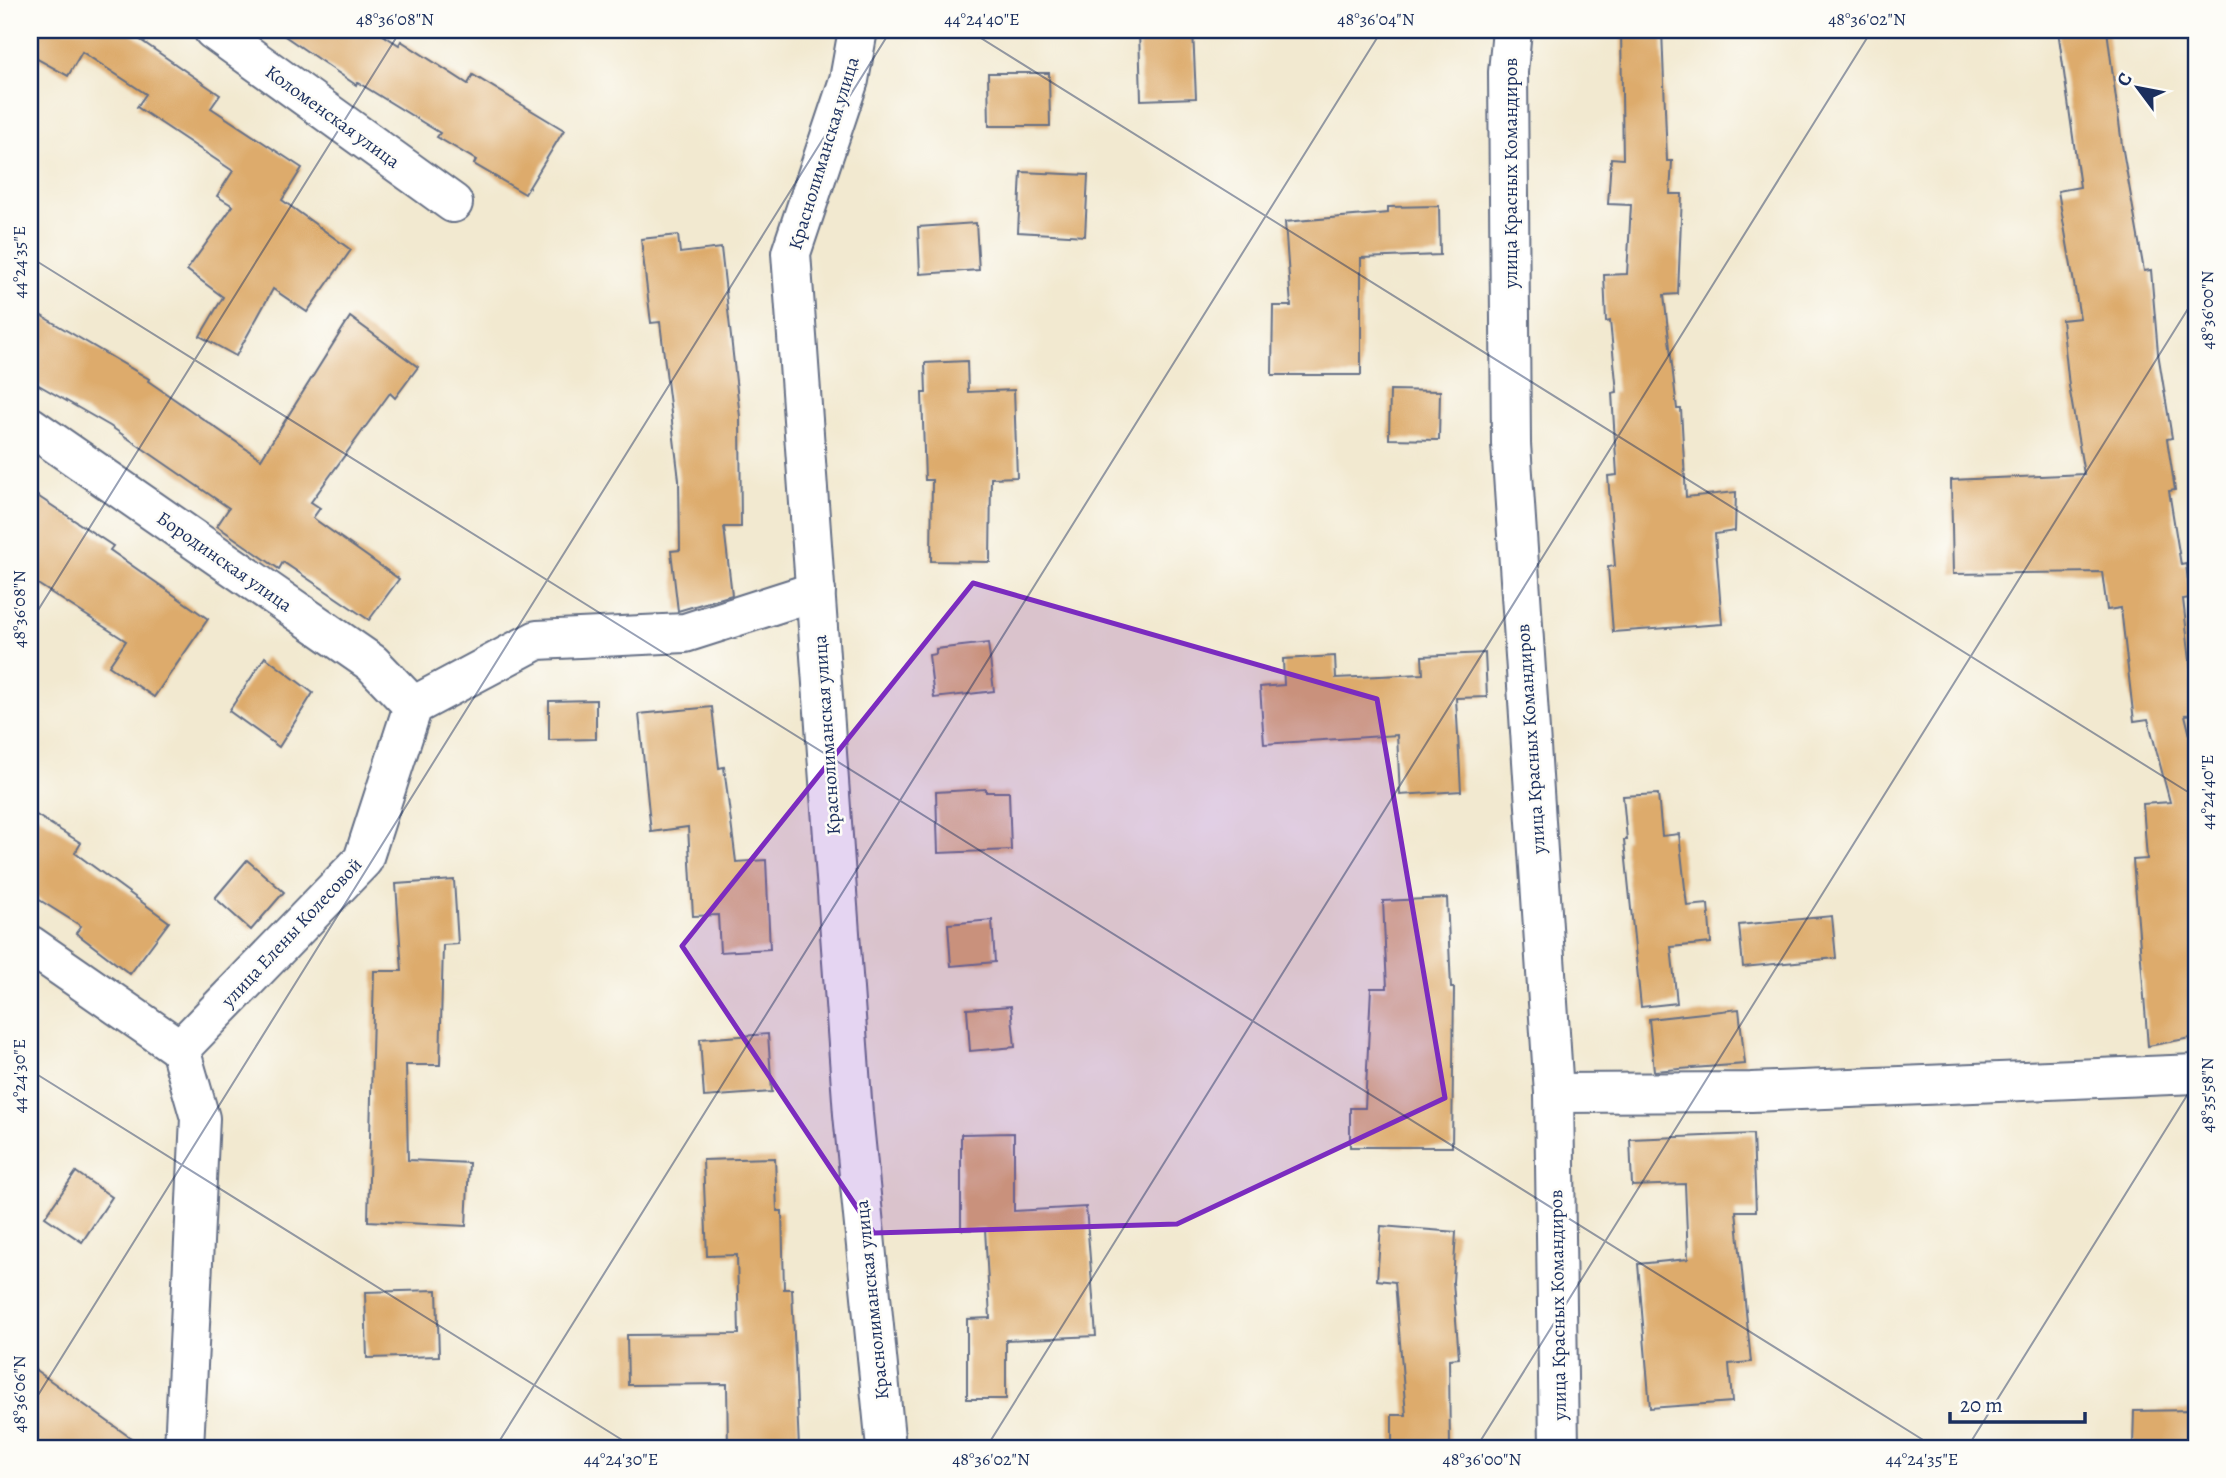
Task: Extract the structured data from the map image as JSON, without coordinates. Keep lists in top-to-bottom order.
{
  "streets": {
    "street": [
      "Коломенская улица",
      "Краснолиманская улица",
      "улица Красных Командиров",
      "Бородинская улица",
      "улица Елены Колесовой"
    ]
  },
  "crossings": [
    ["Бородинская улица", "улица Елены Колесовой"]
  ],
  "scale_bar": "20 m",
  "north": "top left",
  "coordinates": [
    "48°36'08\"N",
    "44°24'40\"E",
    "48°36'04\"N",
    "48°36'02\"N",
    "44°24'35\"E",
    "48°36'00\"N",
    "44°24'30\"E",
    "48°35'58\"N",
    "48°36'06\"N"
  ]
}
